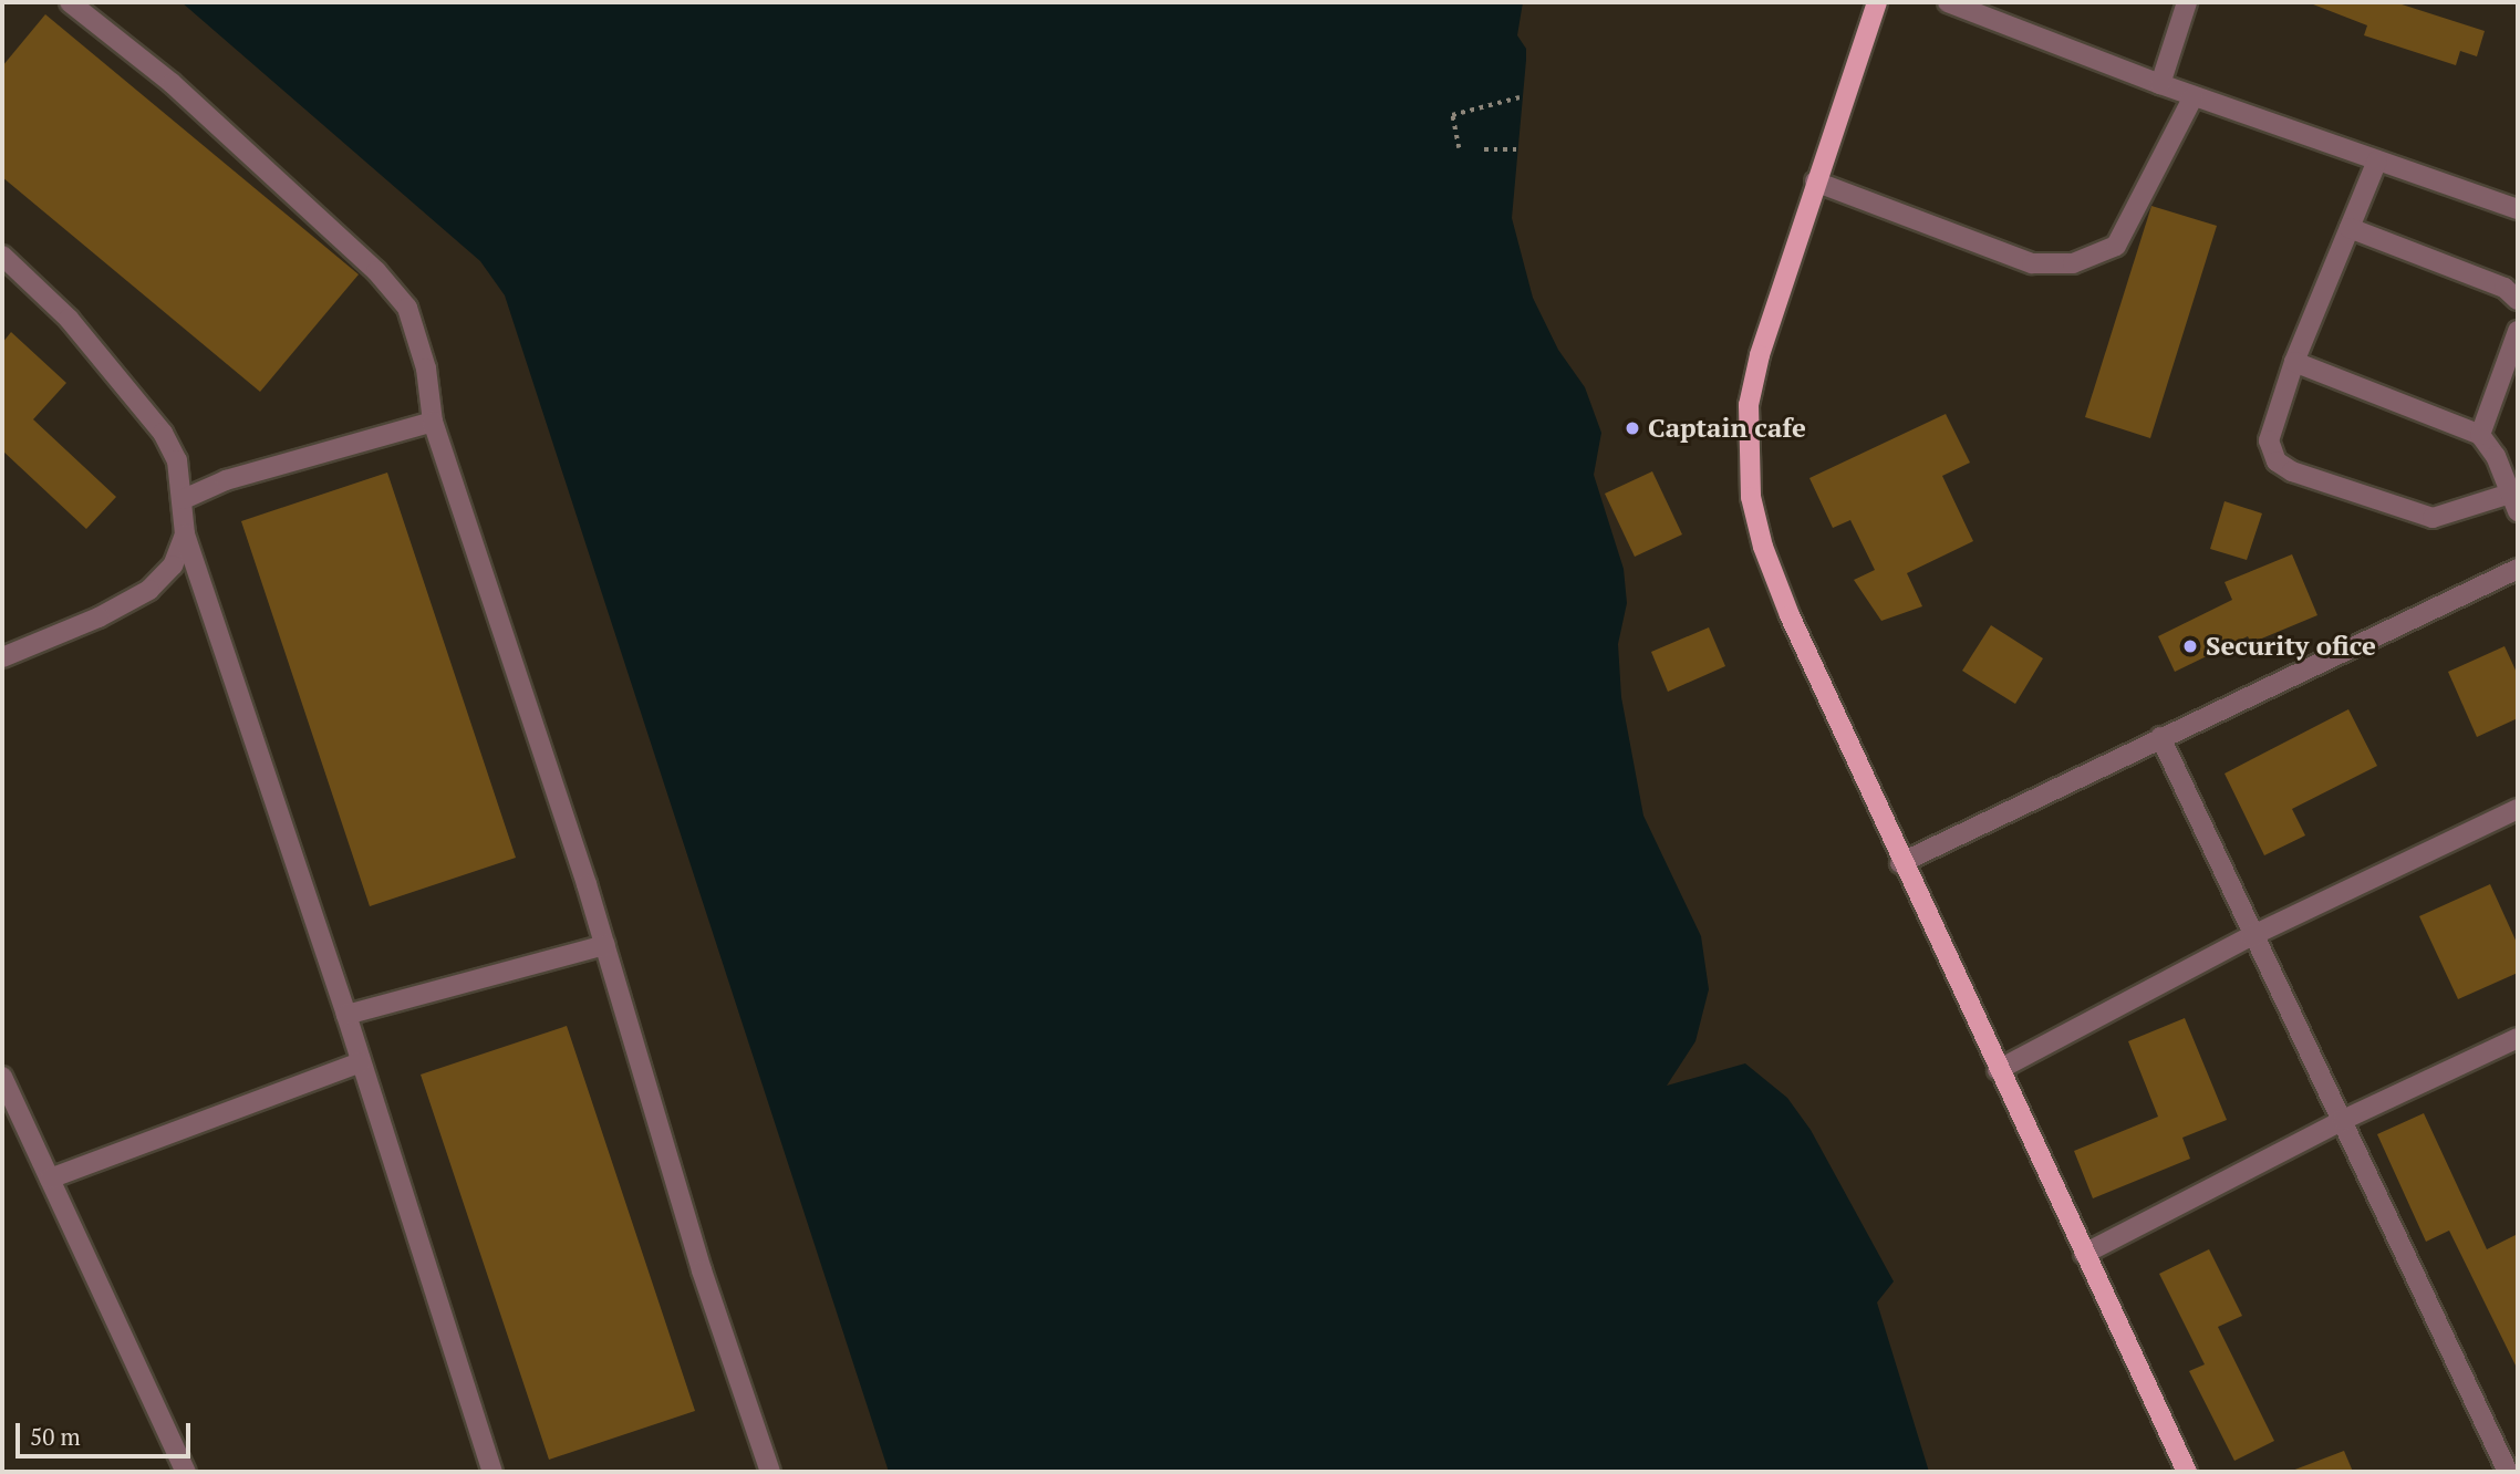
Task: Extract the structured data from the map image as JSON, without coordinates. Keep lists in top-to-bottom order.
{
  "places": ["Captain cafe", "Security ofice"],
  "scale_bar": "50 m"
}
